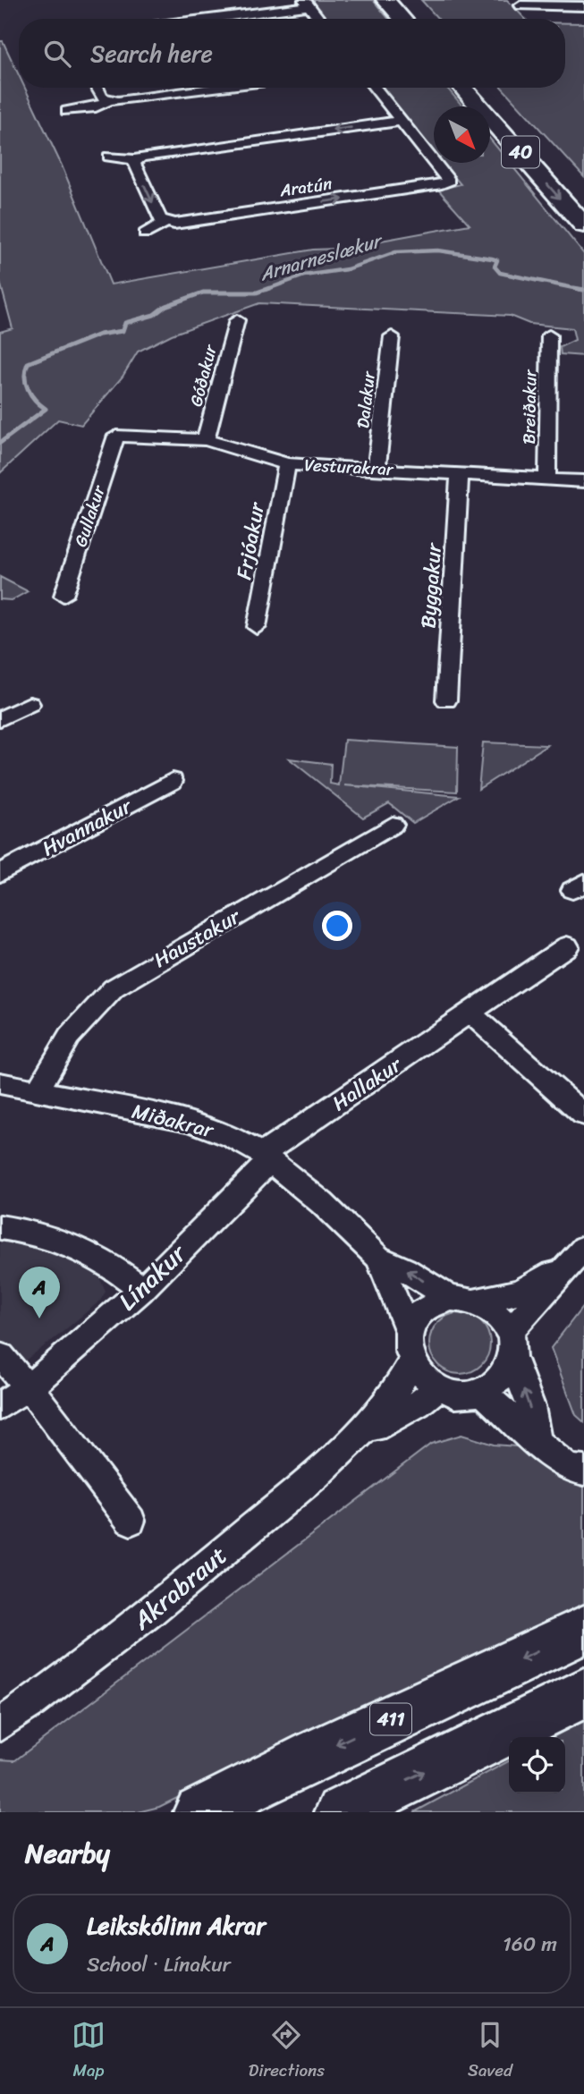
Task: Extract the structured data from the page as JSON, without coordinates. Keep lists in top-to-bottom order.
{
  "streets": {
    "main road": ["40", "411"],
    "street": [
      "Aratún",
      "Góðakur",
      "Dalakur",
      "Breiðakur",
      "Vesturakrar",
      "Gullakur",
      "Frjóakur",
      "Byggakur",
      "Hvannakur",
      "Haustakur",
      "Hallakur",
      "Miðakrar",
      "Línakur",
      "Akrabraut"
    ]
  },
  "crossings": [
    ["Góðakur", "Vesturakrar"],
    ["Dalakur", "Vesturakrar"],
    ["Breiðakur", "Vesturakrar"],
    ["Vesturakrar", "Gullakur"],
    ["Vesturakrar", "Frjóakur"],
    ["Vesturakrar", "Byggakur"],
    ["Haustakur", "Miðakrar"],
    ["Hallakur", "Miðakrar"],
    ["Hallakur", "Línakur"],
    ["Miðakrar", "Línakur"],
    ["Miðakrar", "Akrabraut"]
  ],
  "water": ["Arnarneslækur"],
  "north": "bottom right",
  "page": {
    "search": "Search here",
    "pins": "A",
    "heading": "Nearby",
    "list": [
      {
        "mark": "A",
        "name": "Leikskólinn Akrar",
        "note": "School · Línakur",
        "value": "160 m"
      }
    ],
    "nav": ["Map", "Directions", "Saved"]
  }
}
